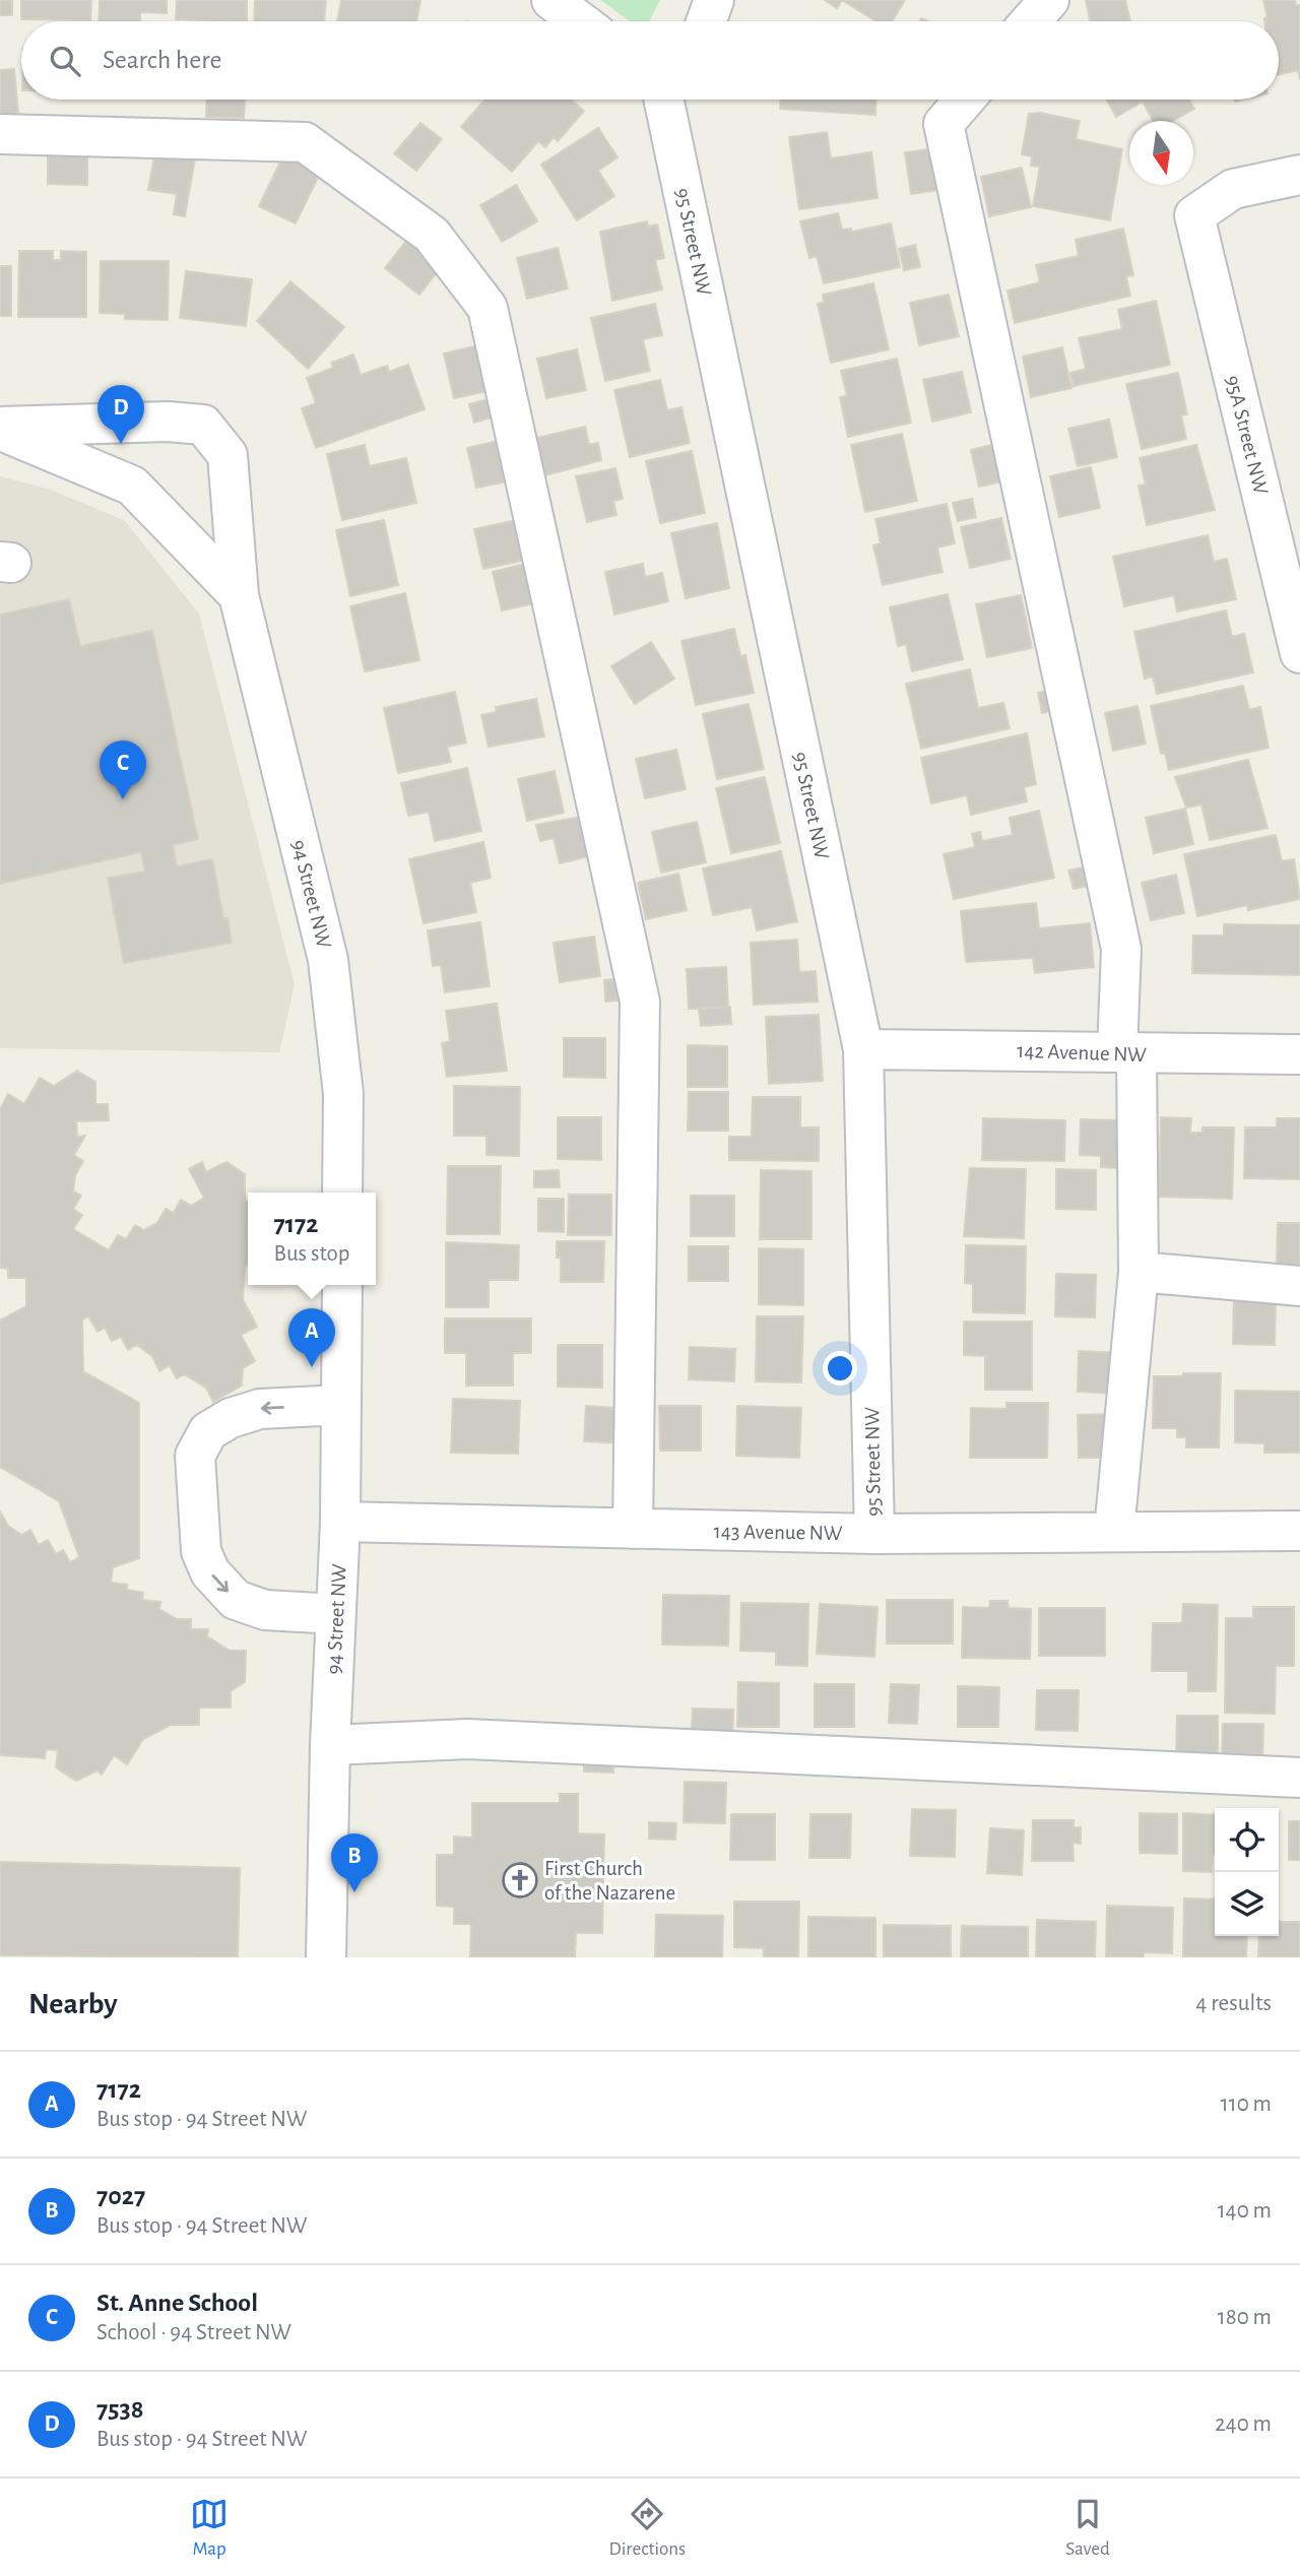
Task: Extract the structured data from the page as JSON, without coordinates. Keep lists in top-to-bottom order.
{
  "streets": {
    "street": [
      "95 Street NW",
      "95A Street NW",
      "94 Street NW",
      "142 Avenue NW",
      "143 Avenue NW"
    ]
  },
  "crossings": [
    ["95 Street NW", "142 Avenue NW"],
    ["95 Street NW", "143 Avenue NW"],
    ["94 Street NW", "143 Avenue NW"]
  ],
  "places": {
    "church": ["First Church of the Nazarene"]
  },
  "north": "bottom",
  "page": {
    "search": "Search here",
    "pins": [
      "D",
      "C",
      "A",
      "B"
    ],
    "popup": ["7172", "Bus stop"],
    "heading": ["Nearby", "4 results"],
    "list": [
      {
        "mark": "A",
        "name": "7172",
        "note": "Bus stop · 94 Street NW",
        "value": "110 m"
      },
      {
        "mark": "B",
        "name": "7027",
        "note": "Bus stop · 94 Street NW",
        "value": "140 m"
      },
      {
        "mark": "C",
        "name": "St. Anne School",
        "note": "School · 94 Street NW",
        "value": "180 m"
      },
      {
        "mark": "D",
        "name": "7538",
        "note": "Bus stop · 94 Street NW",
        "value": "240 m"
      }
    ],
    "nav": ["Map", "Directions", "Saved"]
  }
}
